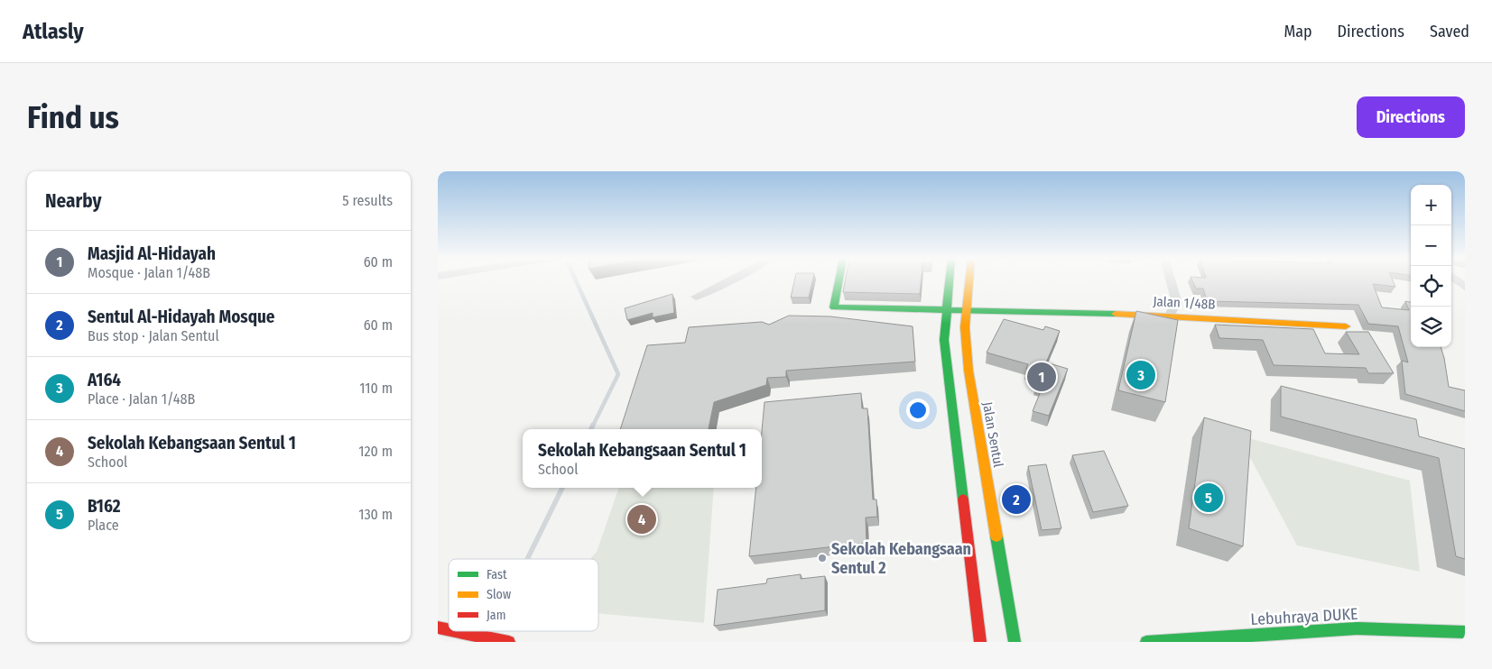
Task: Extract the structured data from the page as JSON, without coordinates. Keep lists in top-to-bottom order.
{
  "streets": {
    "main road": ["Jalan 1/48B", "Jalan Sentul", "Lebuhraya DUKE"]
  },
  "crossings": [
    ["Jalan 1/48B", "Jalan Sentul"]
  ],
  "places": ["Sekolah Kebangsaan Sentul 2"],
  "legend": ["Fast", "Slow", "Jam"],
  "page": {
    "header": "Atlasly",
    "nav": ["Map", "Directions", "Saved"],
    "buttons": "Directions",
    "title": "Find us",
    "heading": ["Nearby", "5 results"],
    "map_buttons": ["+", "−"],
    "list": [
      {
        "mark": "1",
        "name": "Masjid Al-Hidayah",
        "note": "Mosque · Jalan 1/48B",
        "value": "60 m"
      },
      {
        "mark": "2",
        "name": "Sentul Al-Hidayah Mosque",
        "note": "Bus stop · Jalan Sentul",
        "value": "60 m"
      },
      {
        "mark": "3",
        "name": "A164",
        "note": "Place · Jalan 1/48B",
        "value": "110 m"
      },
      {
        "mark": "4",
        "name": "Sekolah Kebangsaan Sentul 1",
        "note": "School",
        "value": "120 m"
      },
      {
        "mark": "5",
        "name": "B162",
        "note": "Place",
        "value": "130 m"
      }
    ],
    "pins": [
      "3",
      "1",
      "5",
      "2",
      "4"
    ],
    "popup": ["Sekolah Kebangsaan Sentul 1", "School"]
  }
}
